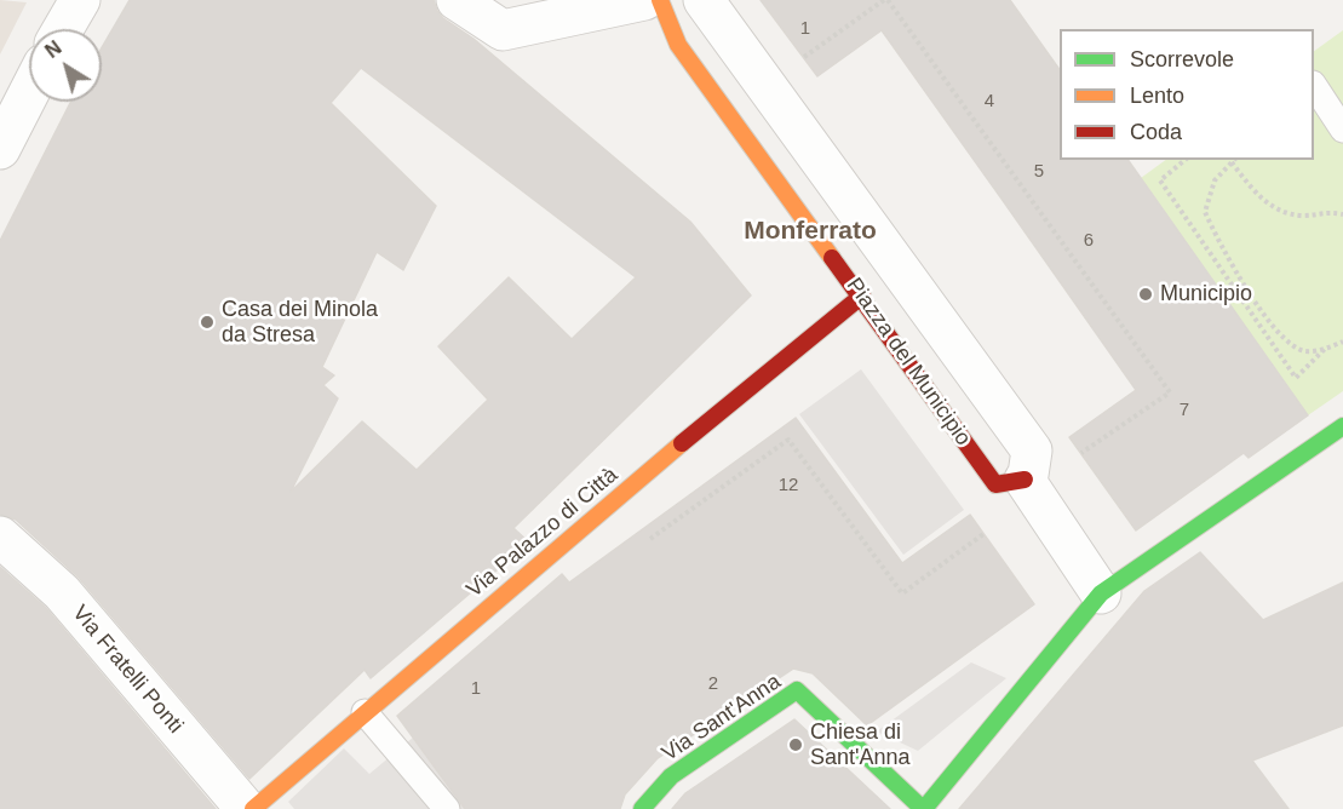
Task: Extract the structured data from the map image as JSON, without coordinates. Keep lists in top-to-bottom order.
{
  "streets": {
    "street": [
      "Piazza del Municipio",
      "Via Palazzo di Città",
      "Via Fratelli Ponti",
      "Via Sant'Anna"
    ]
  },
  "crossings": [
    ["Piazza del Municipio", "Via Palazzo di Città"]
  ],
  "districts": ["Monferrato"],
  "places": ["Municipio", "Casa dei Minola da Stresa", "Chiesa di Sant'Anna"],
  "house_numbers": [
    "1",
    "4",
    "5",
    "6",
    "7",
    "12",
    "2",
    "1"
  ],
  "legend": ["Scorrevole", "Lento", "Coda"],
  "north": "top left"
}
